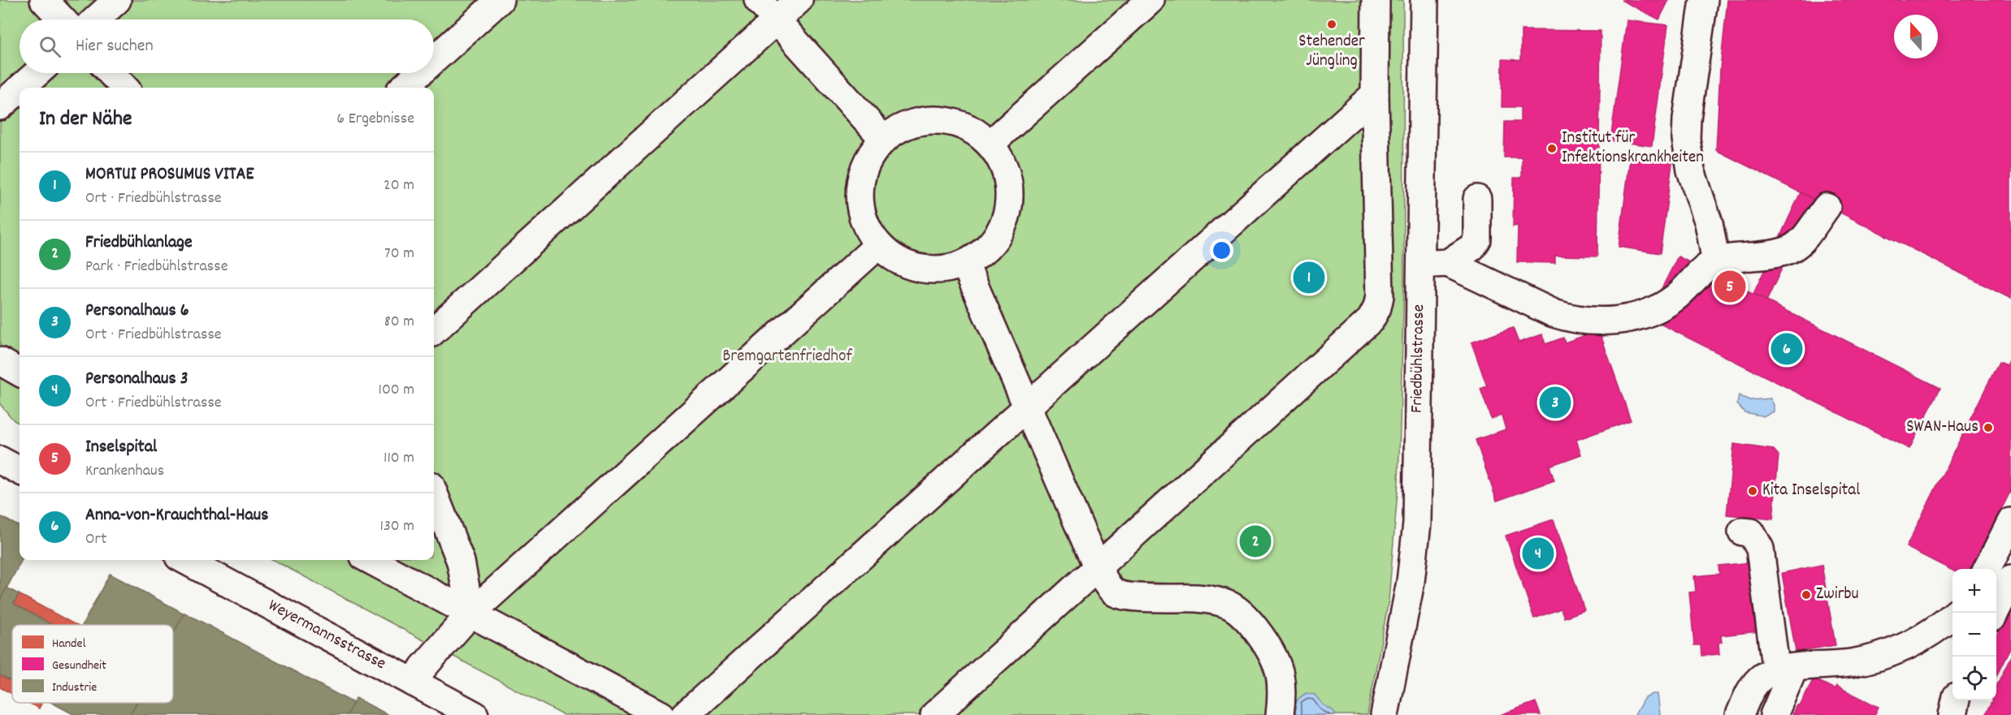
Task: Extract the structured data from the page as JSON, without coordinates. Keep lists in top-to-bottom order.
{
  "streets": {
    "street": ["Friedbühlstrasse", "Weyermannsstrasse"]
  },
  "parks": ["Bremgartenfriedhof"],
  "places": [
    "Stehender Jüngling",
    "Institut für Infektionskrankheiten",
    "SWAN-Haus",
    "Kita Inselspital",
    "Zwirbu"
  ],
  "legend": ["Handel", "Gesundheit", "Industrie"],
  "north": "top",
  "page": {
    "search": "Hier suchen",
    "heading": ["In der Nähe", "6 Ergebnisse"],
    "list": [
      {
        "mark": "1",
        "name": "MORTUI PROSUMUS VITAE",
        "note": "Ort · Friedbühlstrasse",
        "value": "20 m"
      },
      {
        "mark": "2",
        "name": "Friedbühlanlage",
        "note": "Park · Friedbühlstrasse",
        "value": "70 m"
      },
      {
        "mark": "3",
        "name": "Personalhaus 6",
        "note": "Ort · Friedbühlstrasse",
        "value": "80 m"
      },
      {
        "mark": "4",
        "name": "Personalhaus 3",
        "note": "Ort · Friedbühlstrasse",
        "value": "100 m"
      },
      {
        "mark": "5",
        "name": "Inselspital",
        "note": "Krankenhaus",
        "value": "110 m"
      },
      {
        "mark": "6",
        "name": "Anna-von-Krauchthal-Haus",
        "note": "Ort",
        "value": "130 m"
      }
    ],
    "pins": [
      "1",
      "5",
      "6",
      "3",
      "2",
      "4"
    ],
    "map_buttons": ["+", "−"]
  }
}
